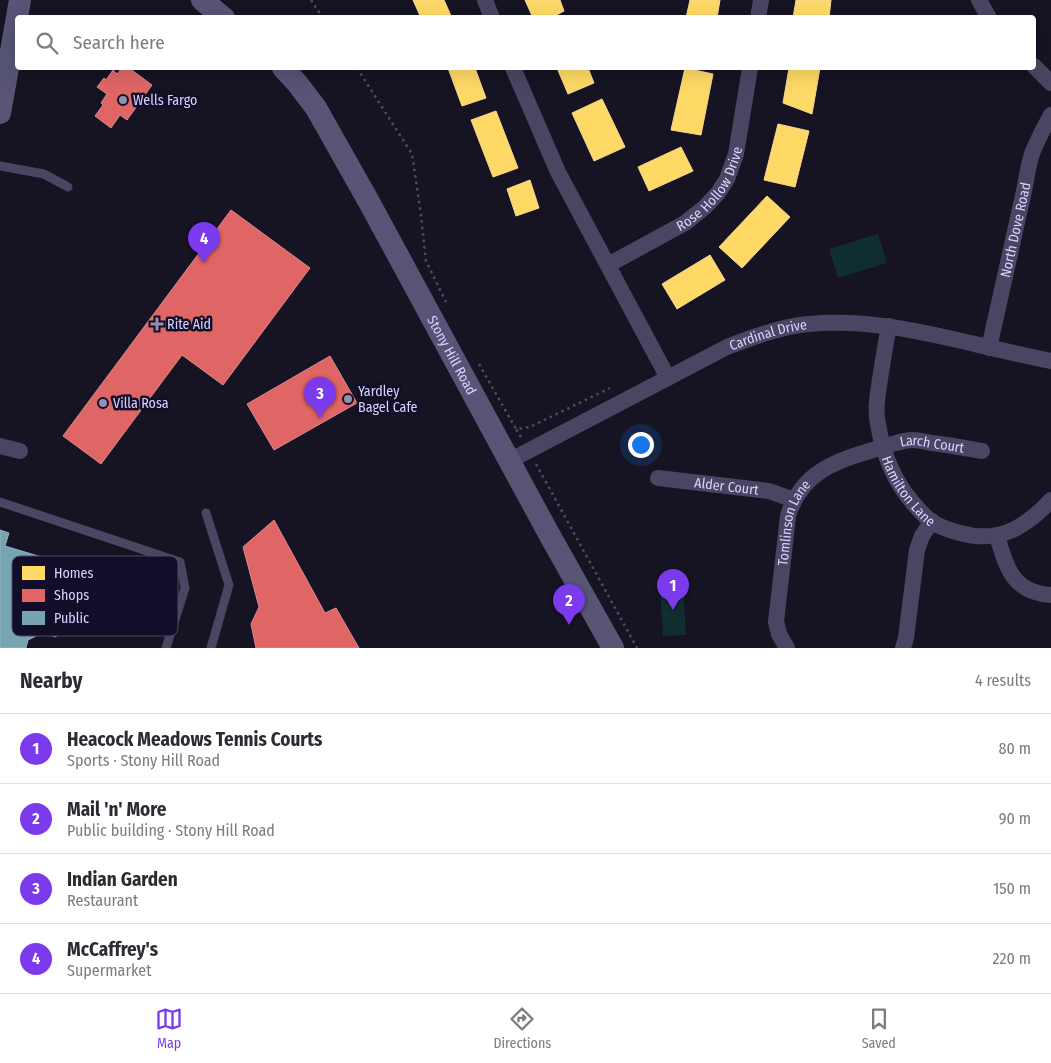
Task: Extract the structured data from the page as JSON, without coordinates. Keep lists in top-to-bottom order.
{
  "streets": {
    "street": [
      "Rose Hollow Drive",
      "North Dove Road",
      "Cardinal Drive",
      "Stony Hill Road",
      "Larch Court",
      "Alder Court",
      "Hamilton Lane",
      "Tomlinson Lane"
    ]
  },
  "crossings": [
    ["North Dove Road", "Cardinal Drive"],
    ["Cardinal Drive", "Stony Hill Road"],
    ["Cardinal Drive", "Hamilton Lane"],
    ["Larch Court", "Hamilton Lane"],
    ["Larch Court", "Tomlinson Lane"],
    ["Alder Court", "Tomlinson Lane"],
    ["Hamilton Lane", "Tomlinson Lane"]
  ],
  "places": {
    "other": ["Wells Fargo", "Yardley Bagel Cafe", "Villa Rosa"],
    "health": ["Rite Aid"]
  },
  "legend": ["Homes", "Shops", "Public"],
  "page": {
    "search": "Search here",
    "pins": [
      "4",
      "3",
      "1",
      "2"
    ],
    "heading": ["Nearby", "4 results"],
    "list": [
      {
        "mark": "1",
        "name": "Heacock Meadows Tennis Courts",
        "note": "Sports · Stony Hill Road",
        "value": "80 m"
      },
      {
        "mark": "2",
        "name": "Mail 'n' More",
        "note": "Public building · Stony Hill Road",
        "value": "90 m"
      },
      {
        "mark": "3",
        "name": "Indian Garden",
        "note": "Restaurant",
        "value": "150 m"
      },
      {
        "mark": "4",
        "name": "McCaffrey's",
        "note": "Supermarket",
        "value": "220 m"
      }
    ],
    "nav": ["Map", "Directions", "Saved"]
  }
}
